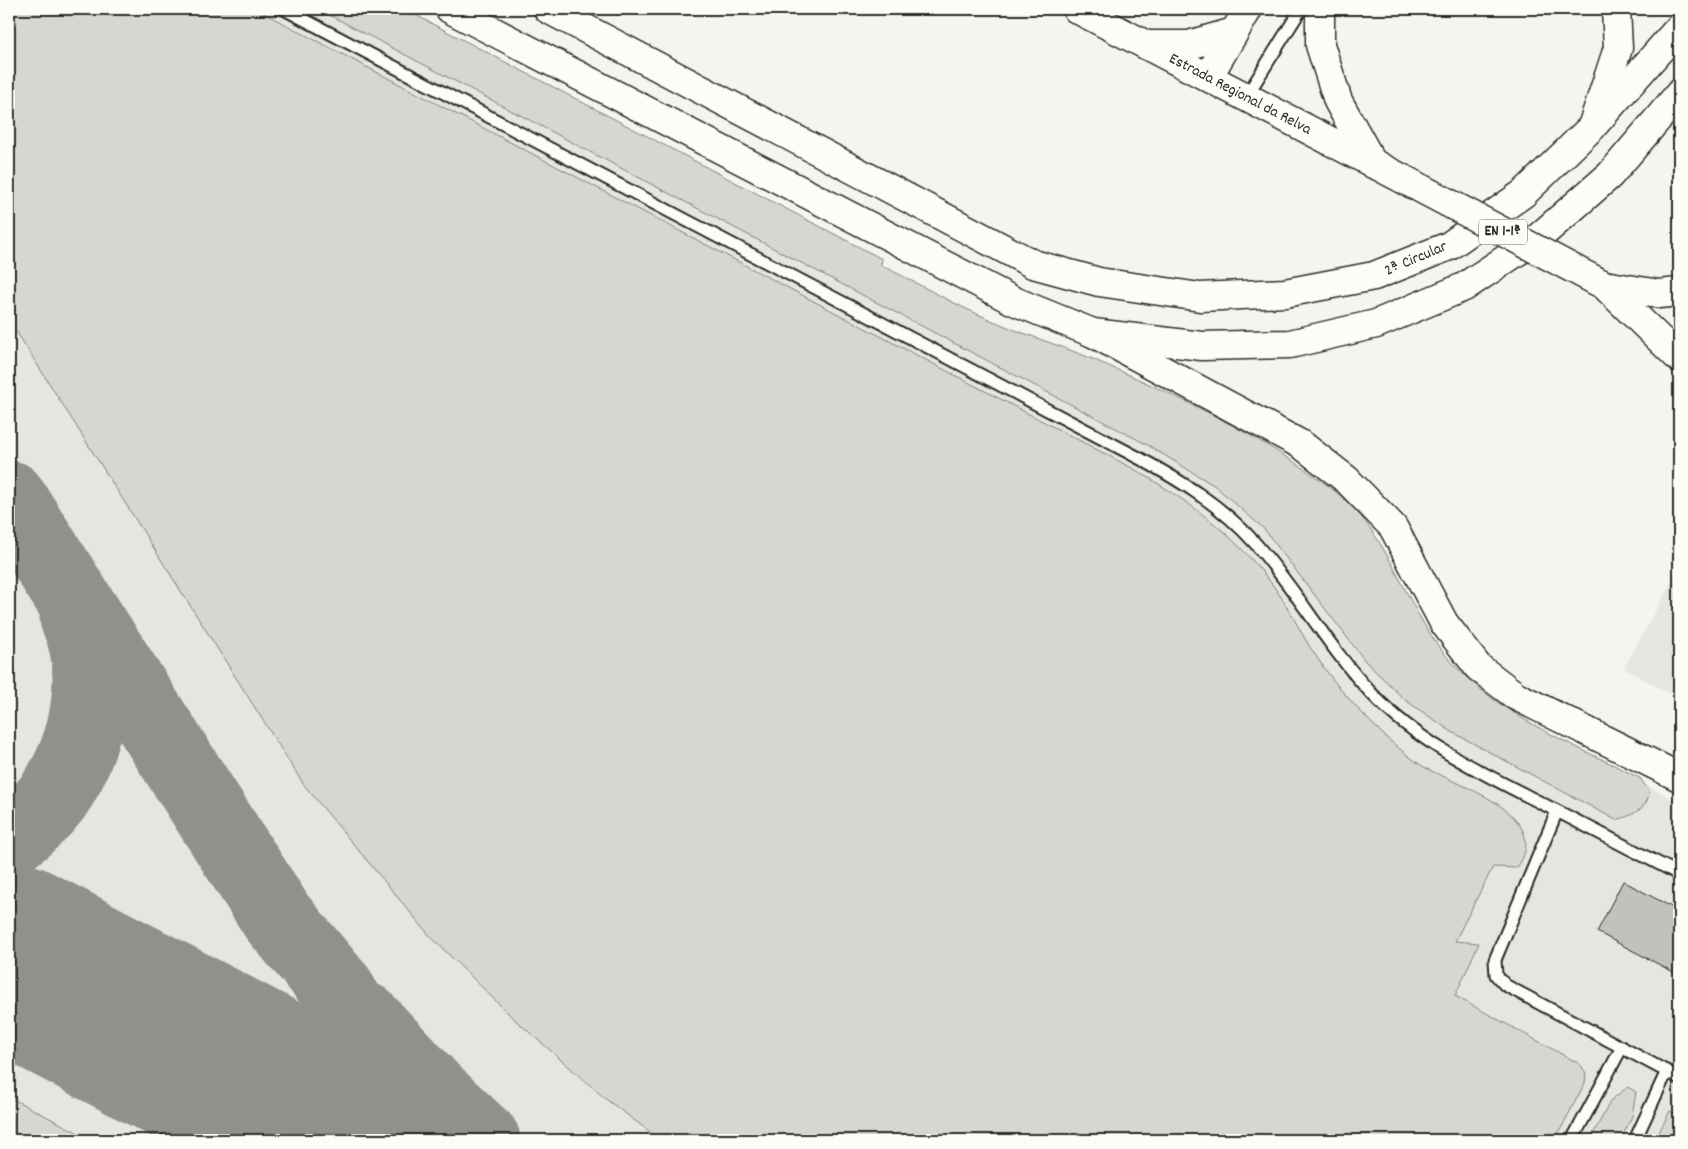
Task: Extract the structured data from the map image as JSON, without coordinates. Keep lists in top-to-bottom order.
{
  "streets": {
    "main road": ["Estrada Regional da Relva", "EN 1-1ª", "2ª Circular"]
  },
  "crossings": [
    ["Estrada Regional da Relva", "EN 1-1ª"]
  ]
}
